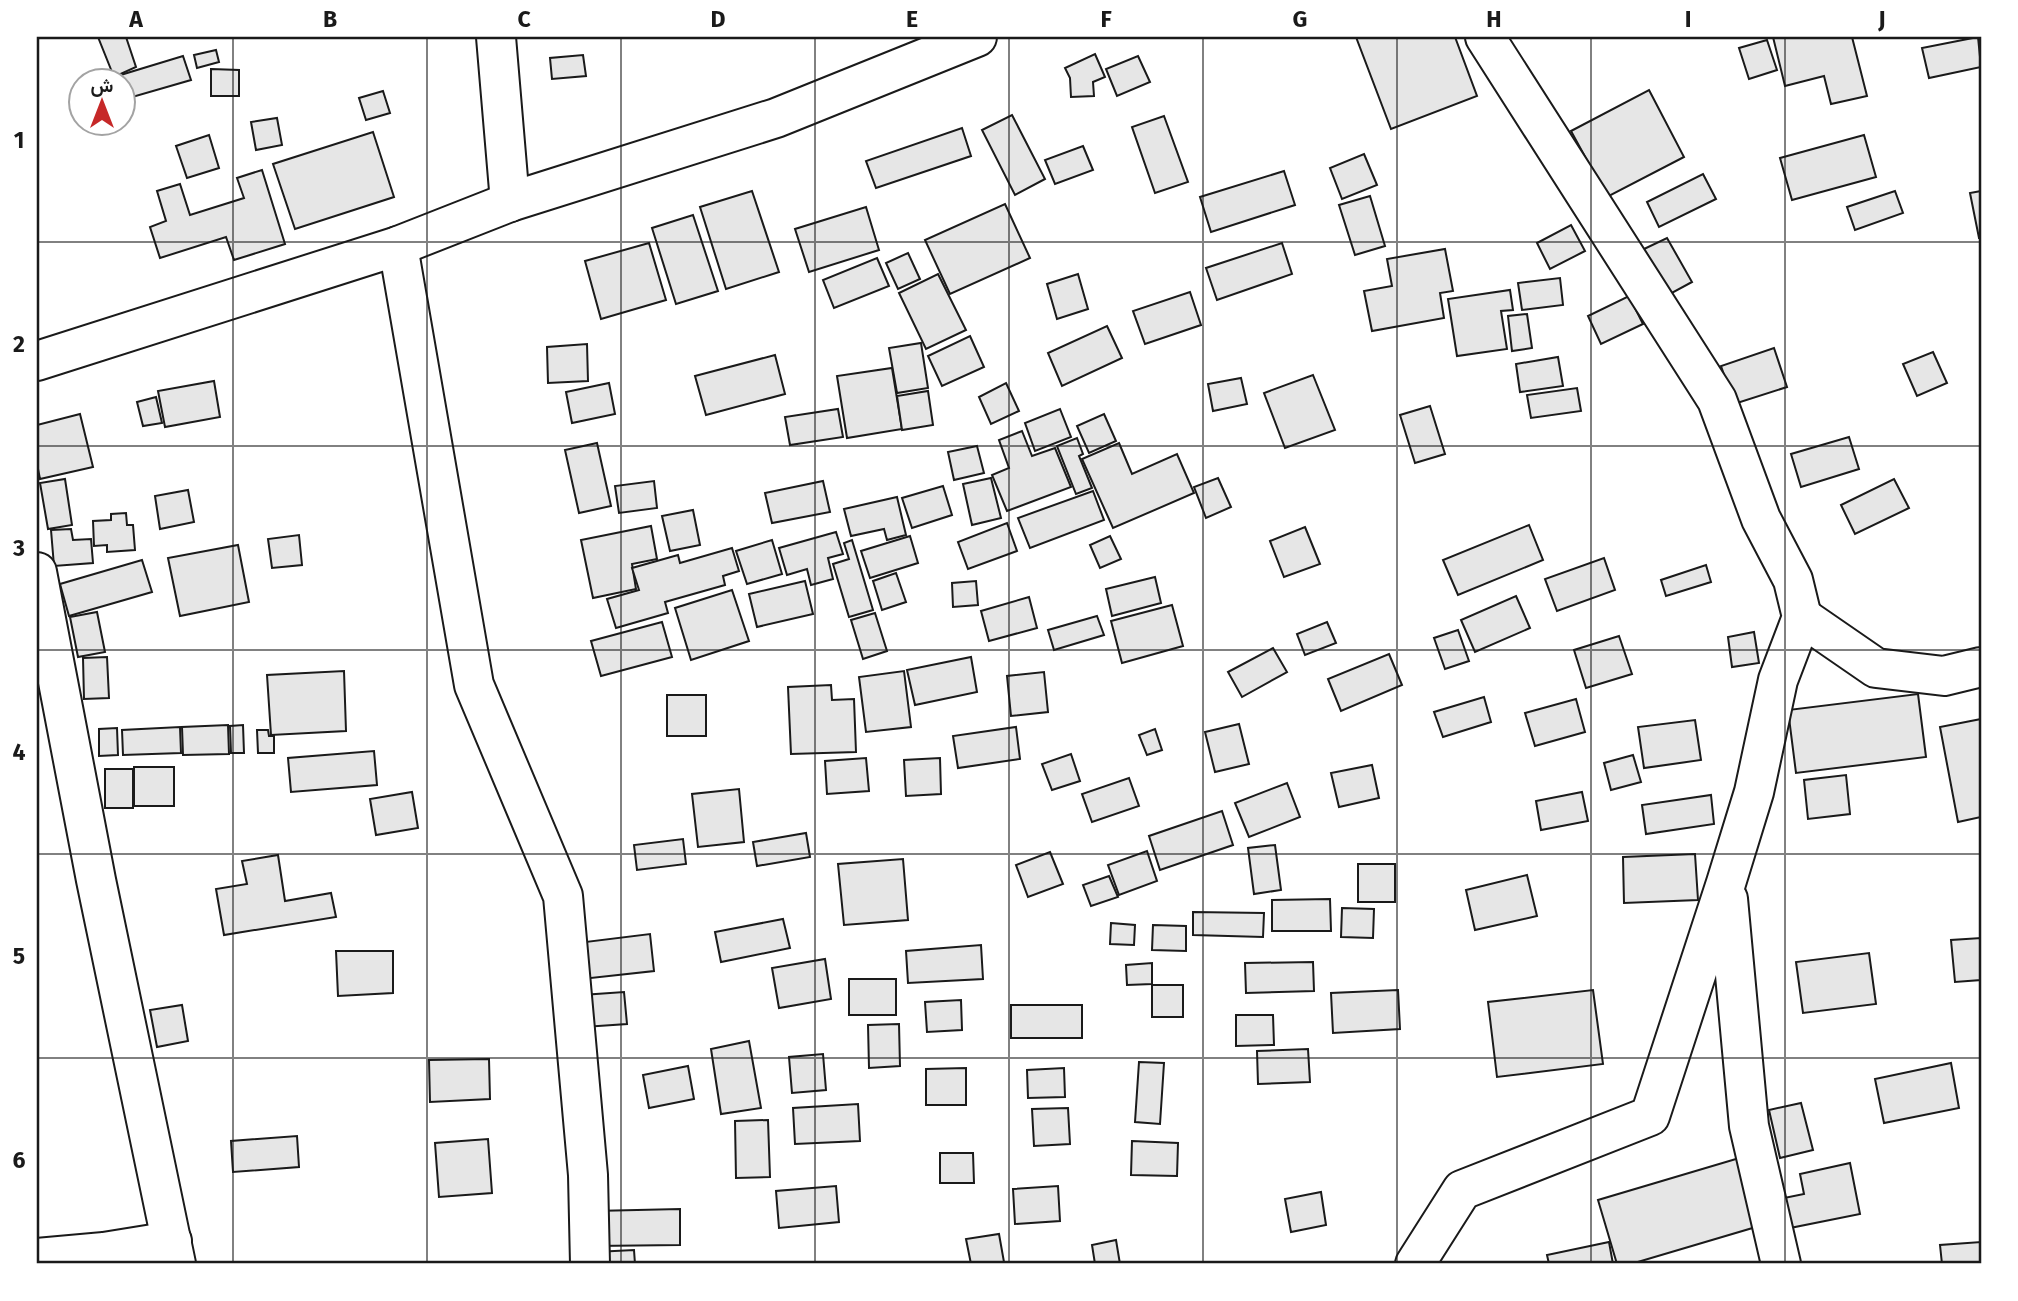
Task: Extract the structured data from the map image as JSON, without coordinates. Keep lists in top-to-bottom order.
{
  "north": "top",
  "grid": {
    "columns": [
      "A",
      "B",
      "C",
      "D",
      "E",
      "F",
      "G",
      "H",
      "I",
      "J"
    ],
    "rows": [
      "1",
      "2",
      "3",
      "4",
      "5",
      "6"
    ]
  }
}
